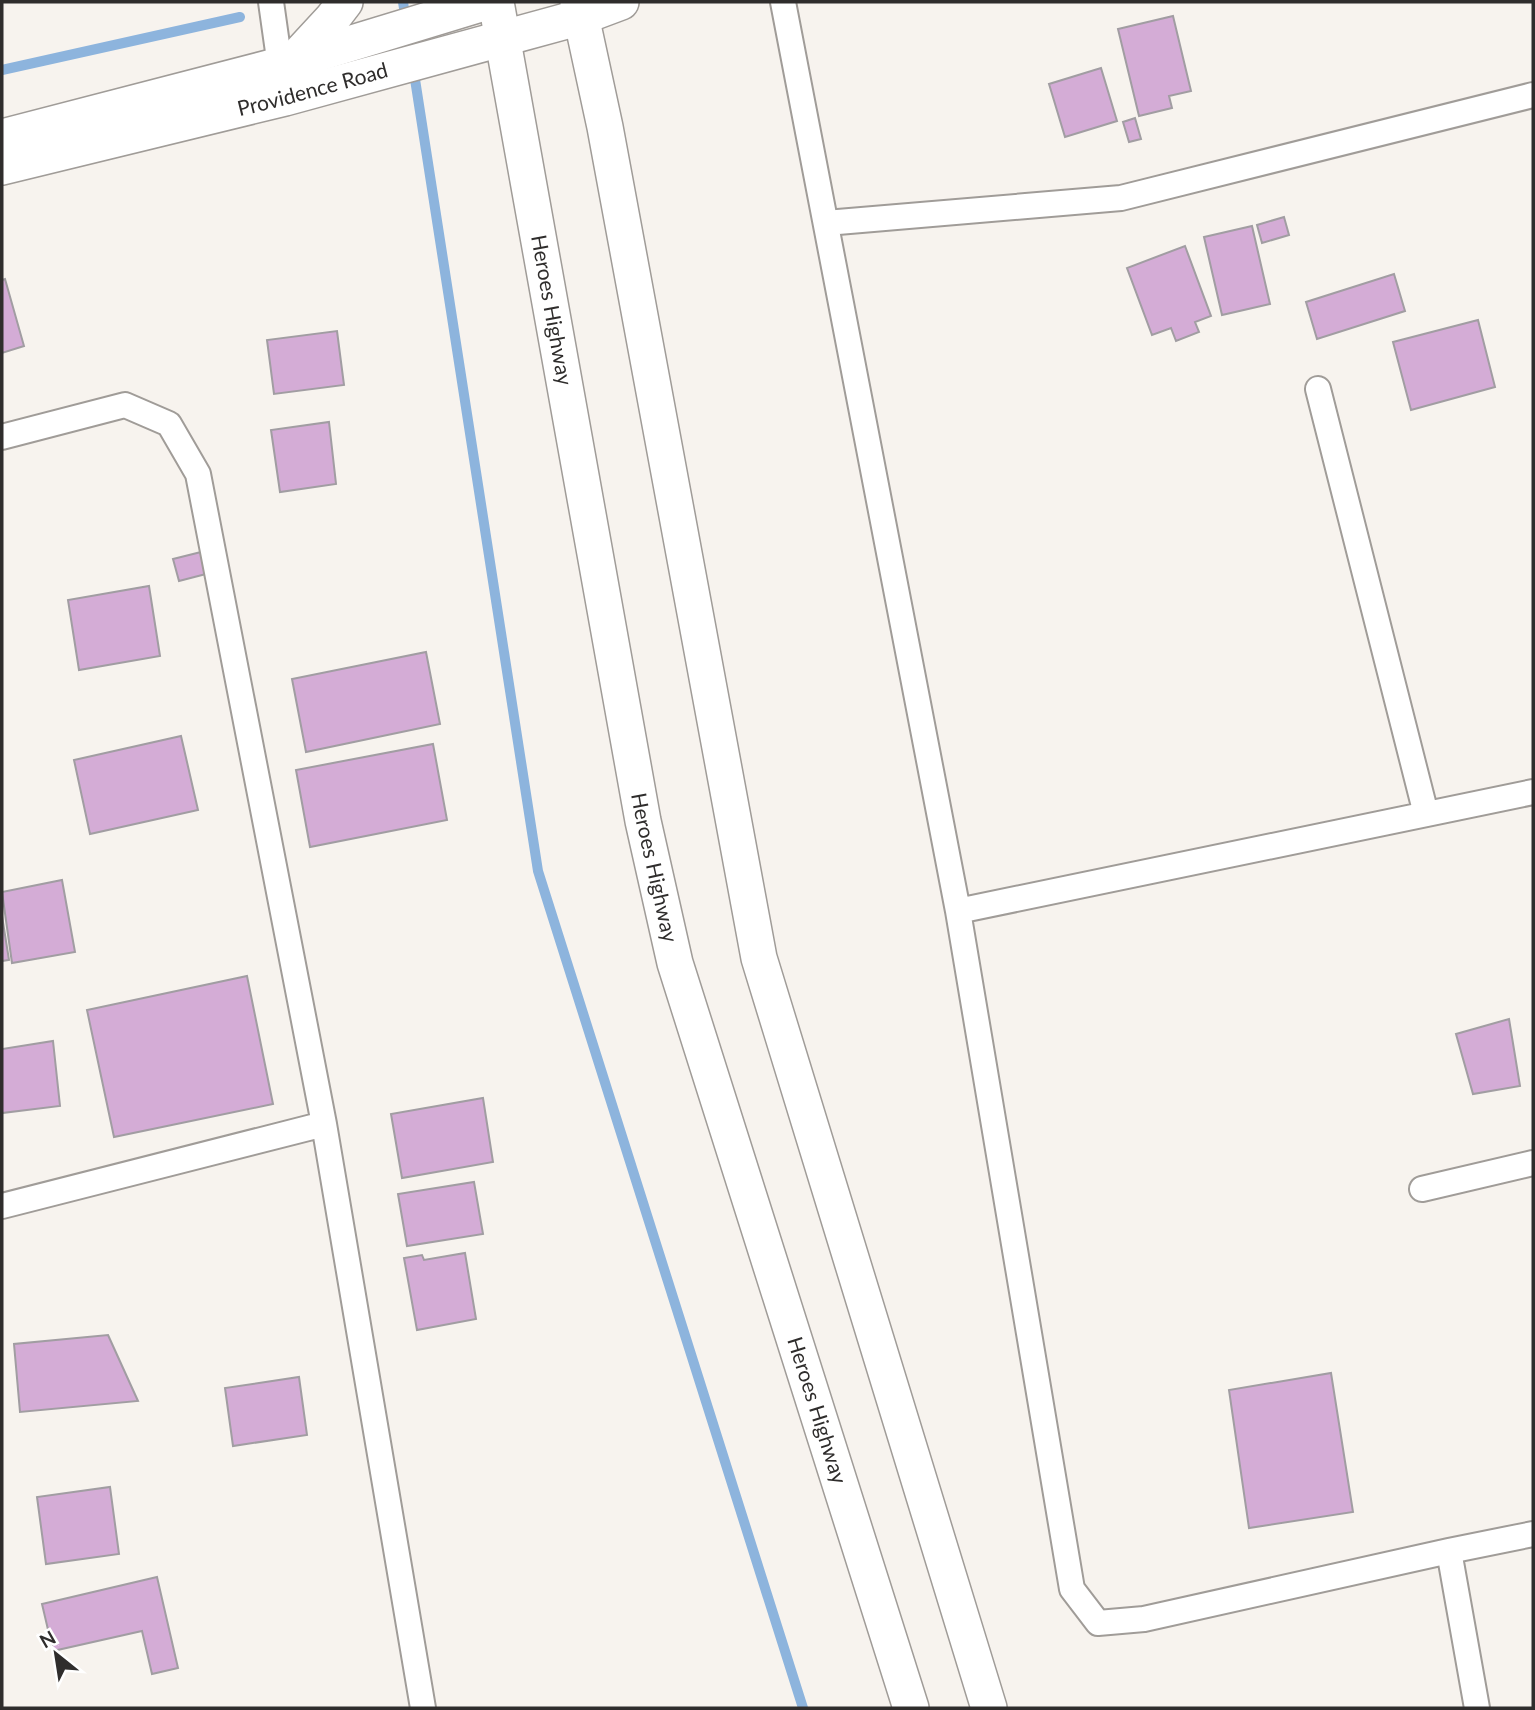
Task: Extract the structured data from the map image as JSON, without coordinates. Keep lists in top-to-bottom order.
{
  "streets": {
    "main road": ["Providence Road", "Heroes Highway"]
  },
  "crossings": [
    ["Providence Road", "Heroes Highway"]
  ],
  "north": "top left"
}
